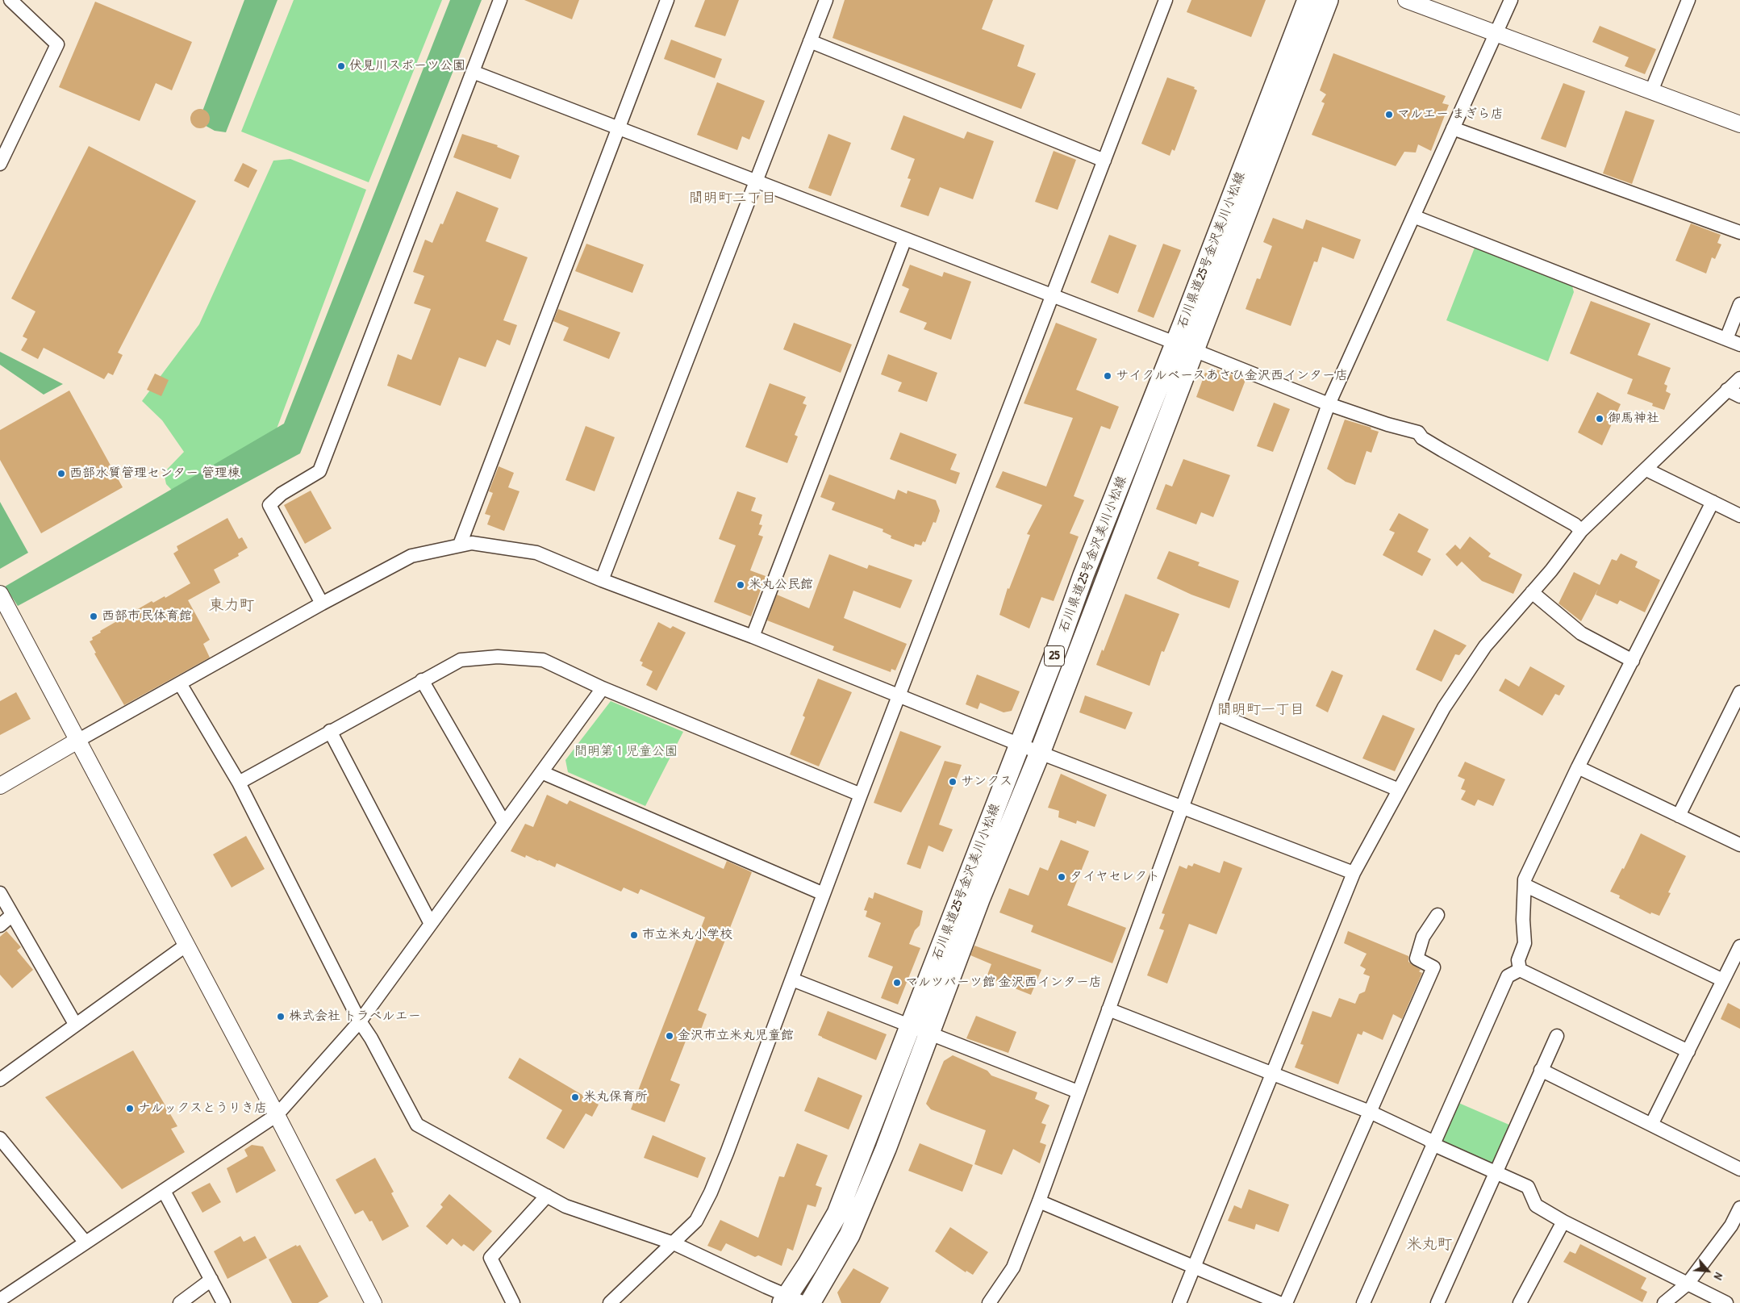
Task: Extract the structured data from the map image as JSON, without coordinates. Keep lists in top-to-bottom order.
{
  "streets": {
    "main road": ["石川県道25号金沢美川小松線", "25"]
  },
  "districts": [
    "間明町二丁目",
    "東力町",
    "間明町一丁目",
    "米丸町"
  ],
  "parks": ["間明第１児童公園"],
  "places": [
    "伏見川スポーツ公園",
    "マルエー まぎら店",
    "サイクルベースあさひ金沢西インター店",
    "御馬神社",
    "西部水質管理センター 管理棟",
    "米丸公民館",
    "西部市民体育館",
    "サンクス",
    "タイヤセレクト",
    "市立米丸小学校",
    "マルツパーツ館 金沢西インター店",
    "株式会社 トラベルエー",
    "金沢市立米丸児童館",
    "米丸保育所",
    "ナルックスとうりき店"
  ],
  "north": "bottom right"
}
